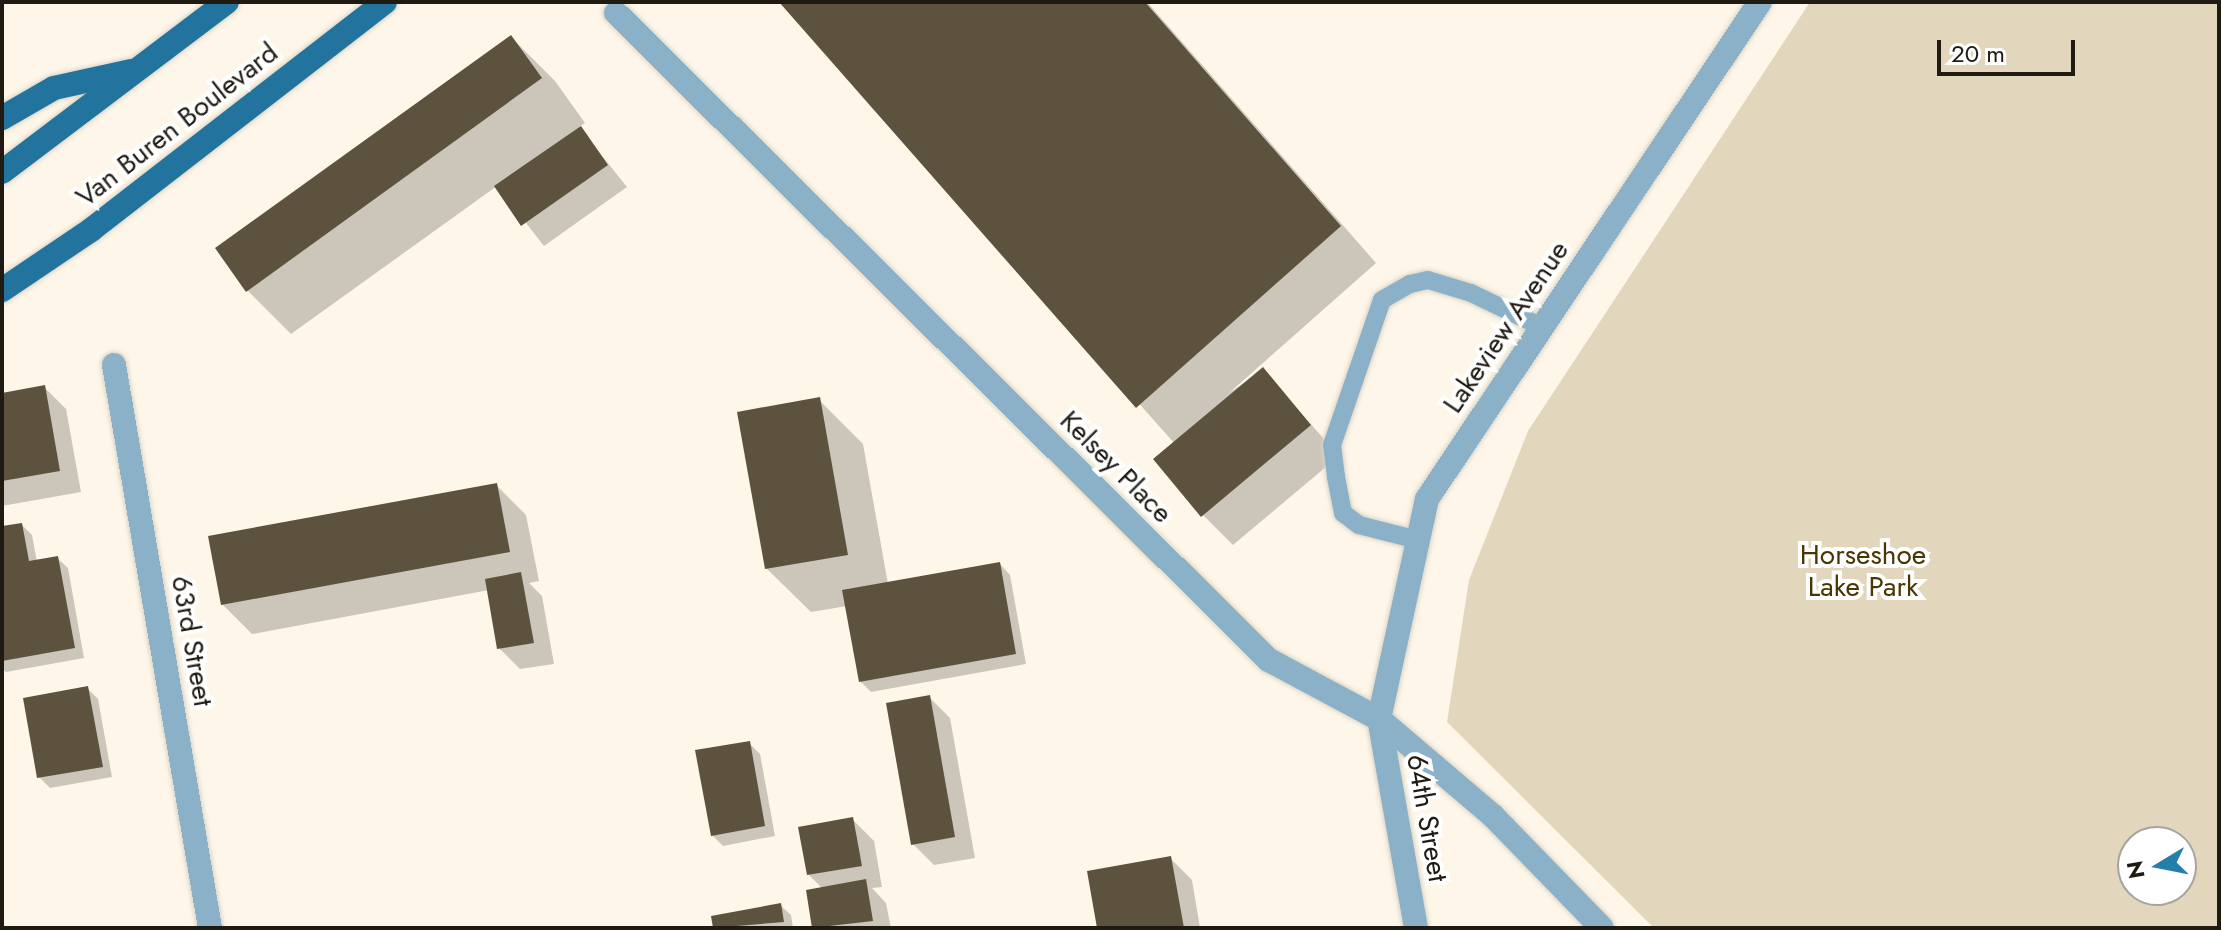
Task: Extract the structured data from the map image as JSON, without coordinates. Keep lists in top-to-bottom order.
{
  "streets": {
    "main road": ["Van Buren Boulevard"],
    "street": [
      "Lakeview Avenue",
      "Kelsey Place",
      "63rd Street",
      "64th Street"
    ]
  },
  "crossings": [
    ["Lakeview Avenue", "Kelsey Place"],
    ["Lakeview Avenue", "64th Street"],
    ["Kelsey Place", "64th Street"]
  ],
  "parks": ["Horseshoe Lake Park"],
  "scale_bar": "20 m",
  "north": "left"
}
